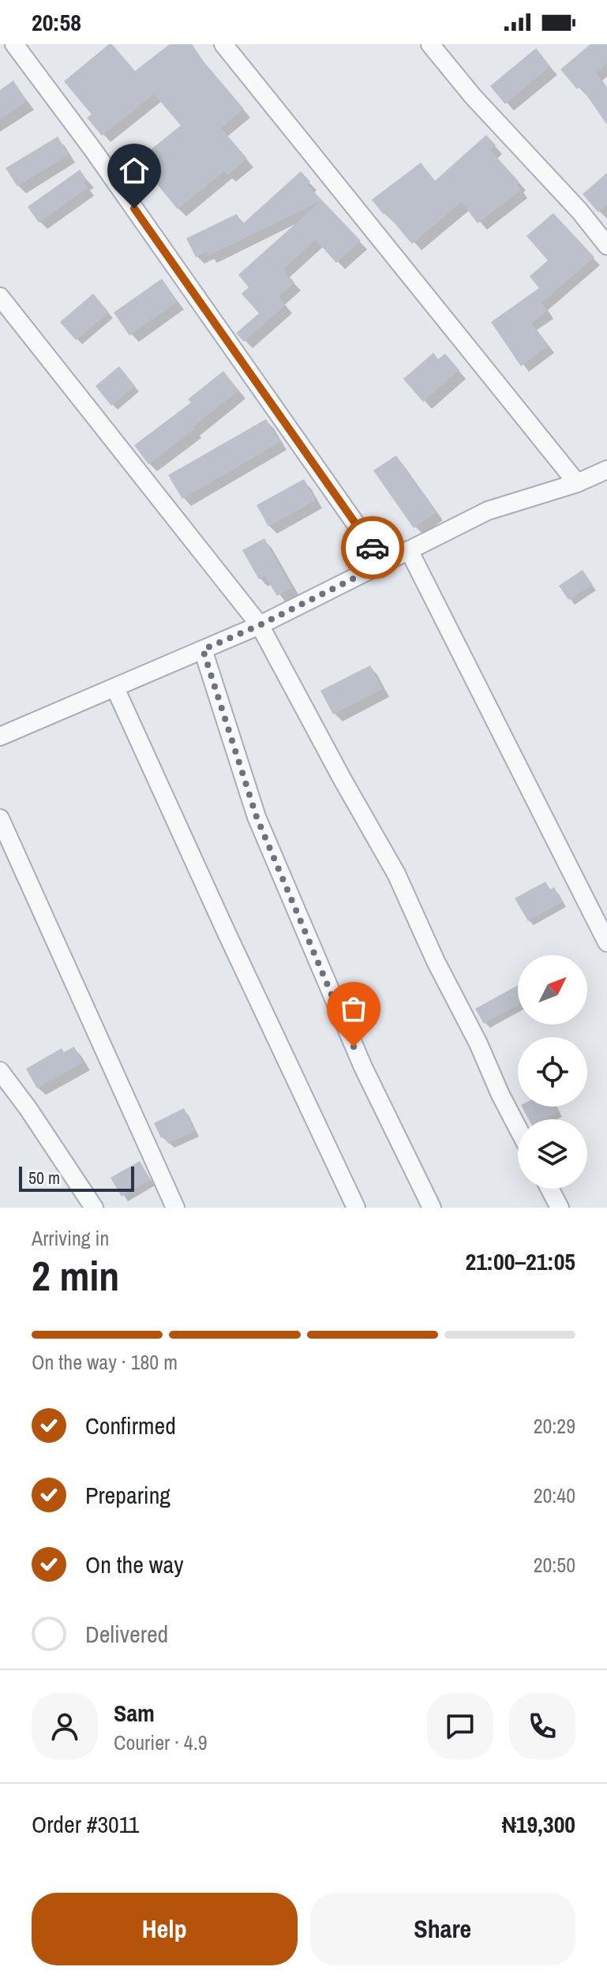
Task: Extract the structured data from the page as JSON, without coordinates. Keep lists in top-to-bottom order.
{
  "scale_bar": "50 m",
  "north": "top right",
  "page": {
    "status": "20:58",
    "scale": "50 m",
    "heading": ["2 min", "Arriving in", "21:00–21:05"],
    "panel": [
      "Sam",
      "Courier · 4.9",
      "Order #3011",
      "₦19,300"
    ],
    "bar": "On the way · 180 m",
    "list": [
      ["Confirmed", "20:29"],
      ["Preparing", "20:40"],
      ["On the way", "20:50"],
      "Delivered"
    ],
    "buttons": ["Help", "Share"]
  }
}
